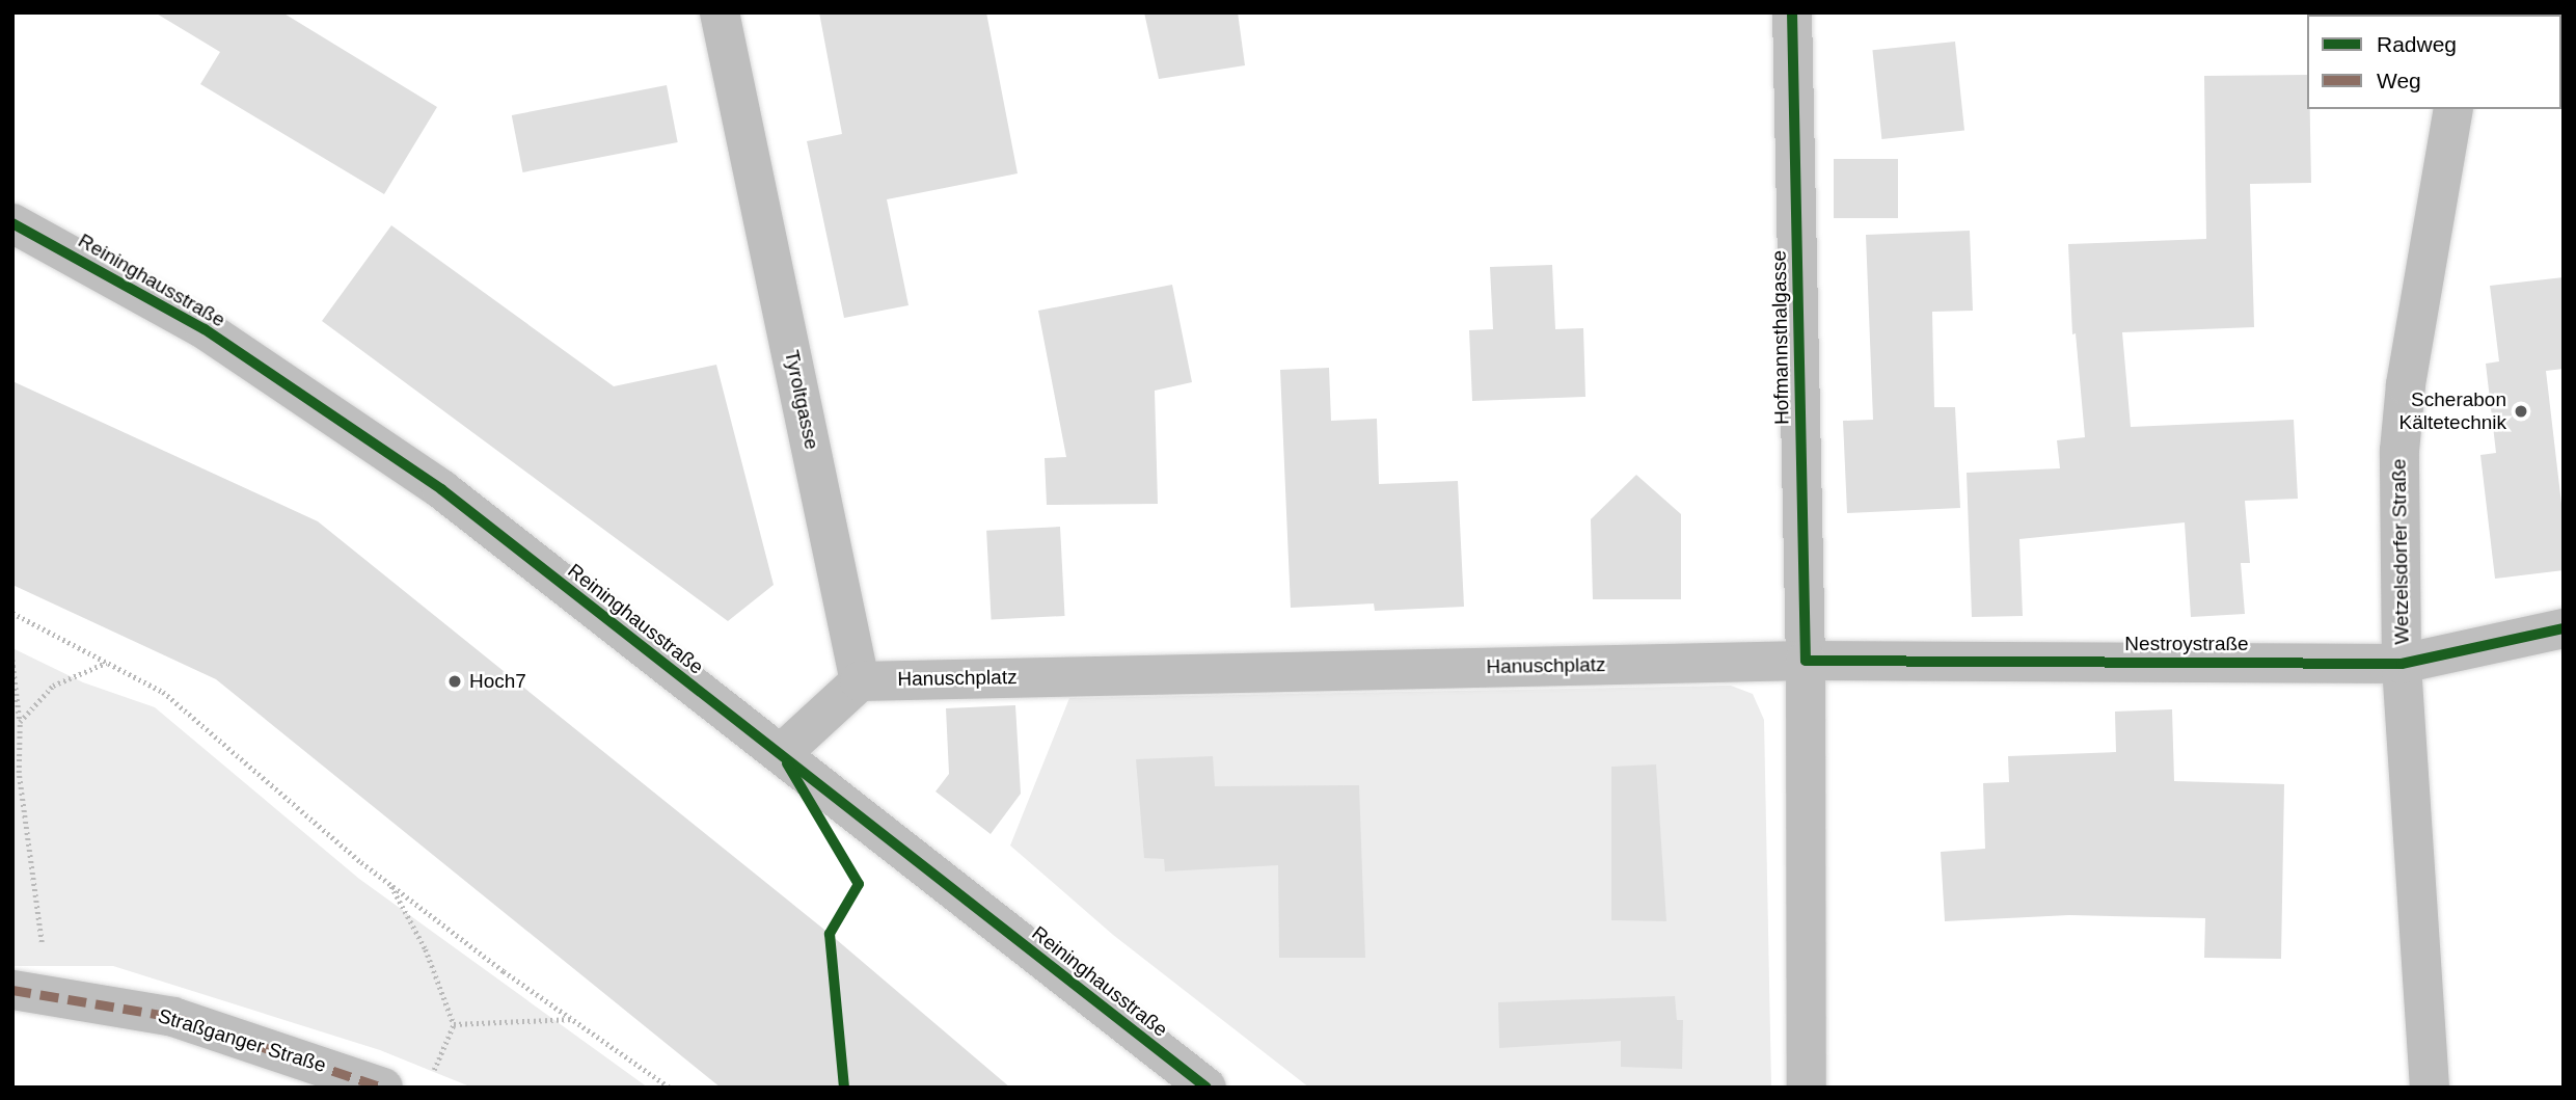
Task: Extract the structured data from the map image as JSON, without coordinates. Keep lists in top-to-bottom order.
{
  "streets": {
    "street": [
      "Reininghausstraße",
      "Hofmannsthalgasse",
      "Tyroltgasse",
      "Wetzelsdorfer Straße",
      "Nestroystraße",
      "Hanuschplatz",
      "Straßganger Straße"
    ]
  },
  "crossings": [
    ["Hofmannsthalgasse", "Nestroystraße"],
    ["Hofmannsthalgasse", "Hanuschplatz"],
    ["Tyroltgasse", "Hanuschplatz"],
    ["Wetzelsdorfer Straße", "Nestroystraße"],
    ["Nestroystraße", "Hanuschplatz"]
  ],
  "places": ["Scherabon Kältetechnik", "Hoch7"],
  "legend": ["Radweg", "Weg"]
}
